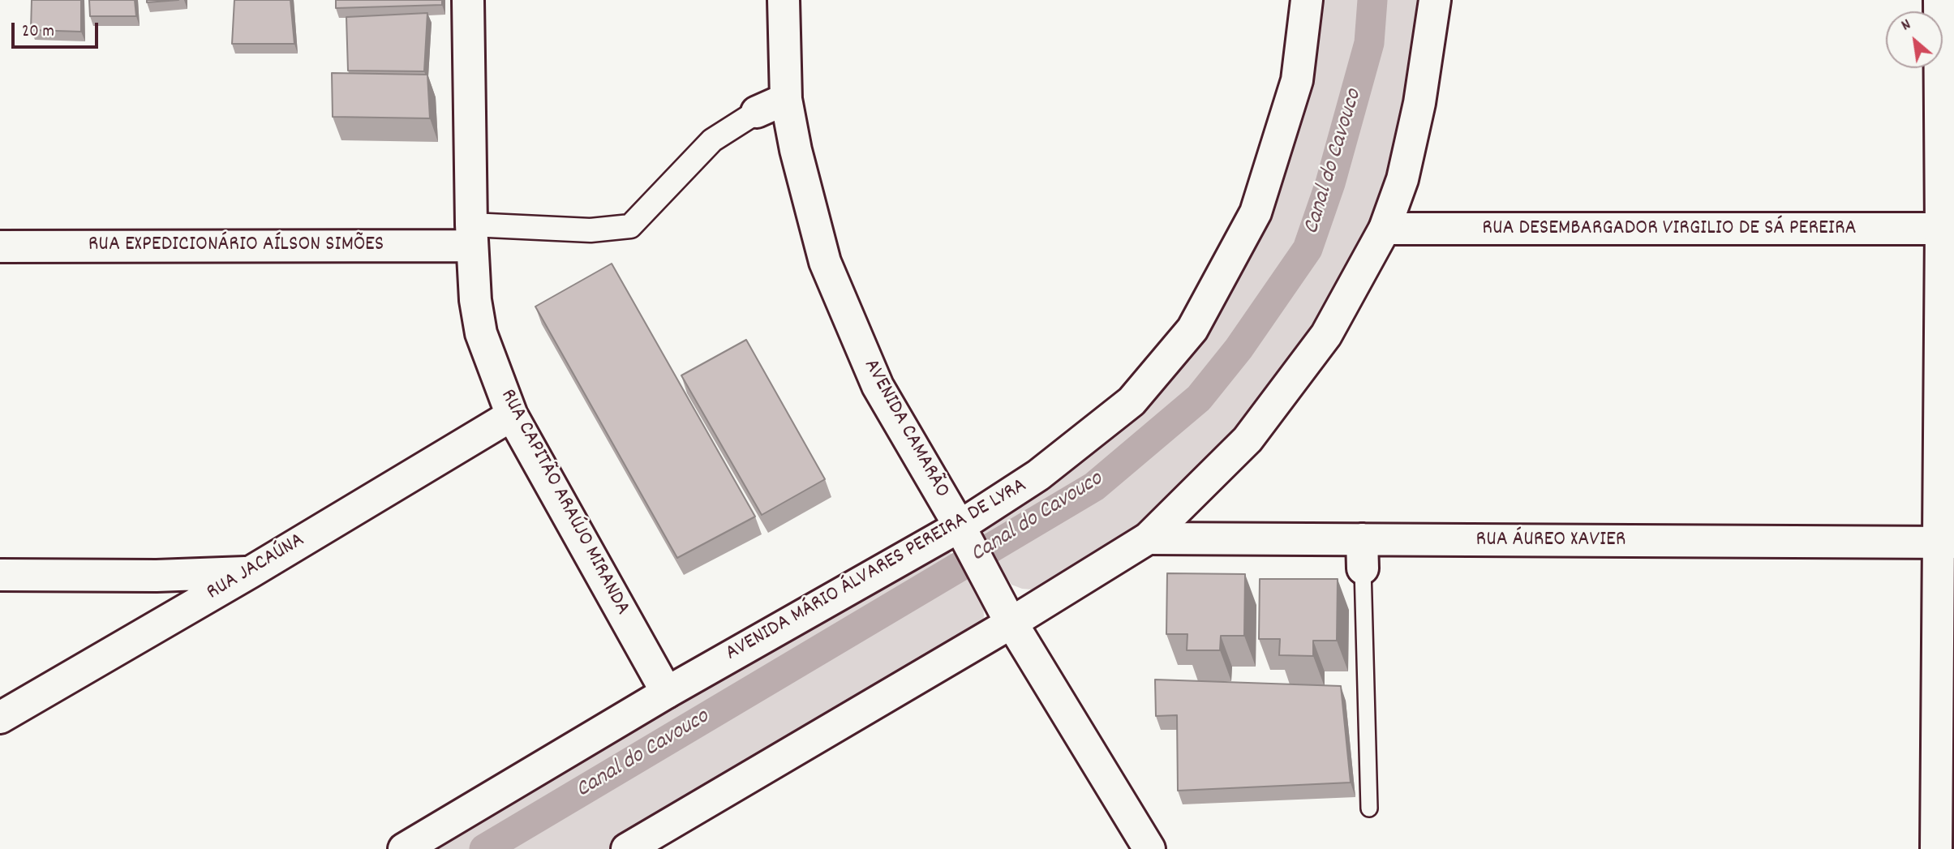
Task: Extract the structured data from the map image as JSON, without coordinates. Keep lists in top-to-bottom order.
{
  "streets": {
    "street": [
      "RUA DESEMBARGADOR VIRGILIO DE SÁ PEREIRA",
      "RUA EXPEDICIONÁRIO AÍLSON SIMÕES",
      "AVENIDA CAMARÃO",
      "RUA CAPITÃO ARAÚJO MIRANDA",
      "RUA ÁUREO XAVIER",
      "RUA JACAÚNA",
      "AVENIDA MÁRIO ÁLVARES PEREIRA DE LYRA"
    ]
  },
  "crossings": [
    ["RUA EXPEDICIONÁRIO AÍLSON SIMÕES", "RUA CAPITÃO ARAÚJO MIRANDA"],
    ["AVENIDA CAMARÃO", "AVENIDA MÁRIO ÁLVARES PEREIRA DE LYRA"],
    ["RUA CAPITÃO ARAÚJO MIRANDA", "RUA JACAÚNA"],
    ["RUA CAPITÃO ARAÚJO MIRANDA", "AVENIDA MÁRIO ÁLVARES PEREIRA DE LYRA"]
  ],
  "water": ["Canal do Cavouco"],
  "scale_bar": "20 m",
  "north": "top left"
}
